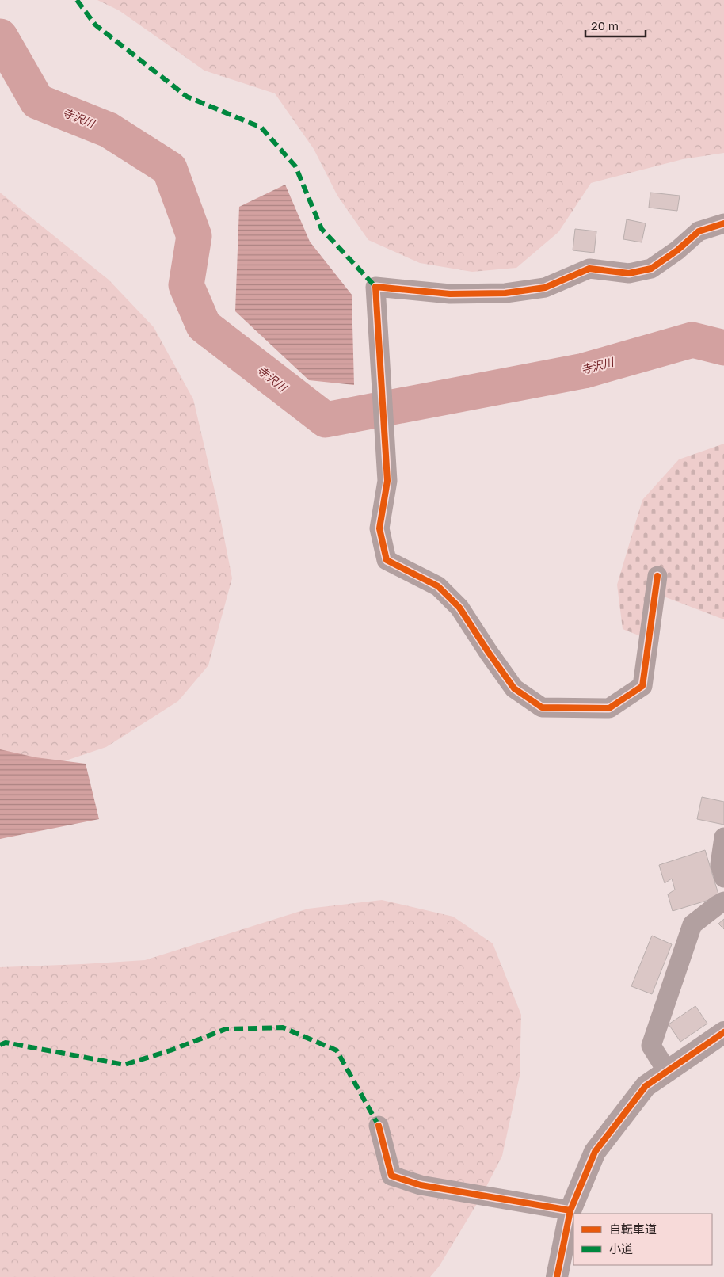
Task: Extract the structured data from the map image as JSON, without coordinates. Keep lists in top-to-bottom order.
{
  "water": ["寺沢川"],
  "legend": ["自転車道", "小道"],
  "scale_bar": "20 m"
}
